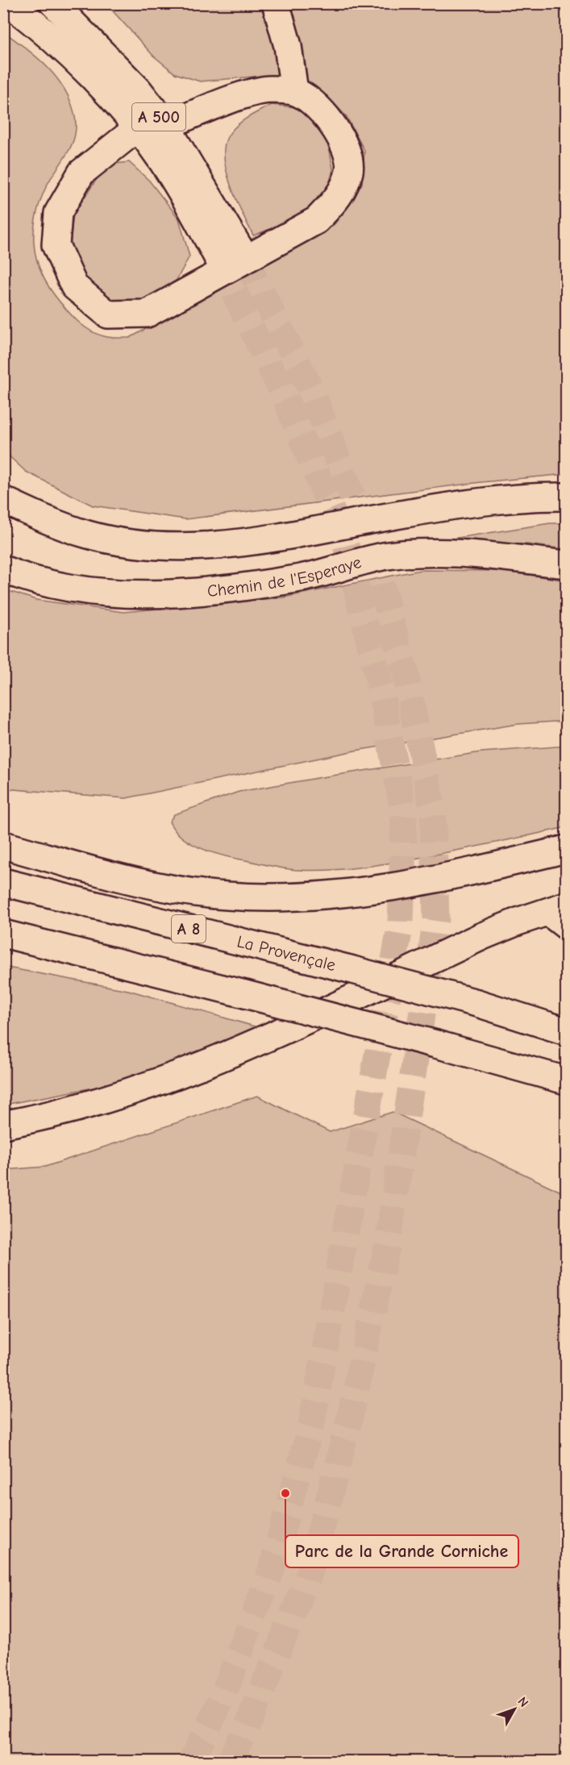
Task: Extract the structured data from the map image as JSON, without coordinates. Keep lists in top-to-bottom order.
{
  "streets": {
    "main road": [
      "A 500",
      "Chemin de l'Esperaye",
      "A 8",
      "La Provençale"
    ]
  },
  "places": ["Parc de la Grande Corniche"],
  "north": "top right"
}
